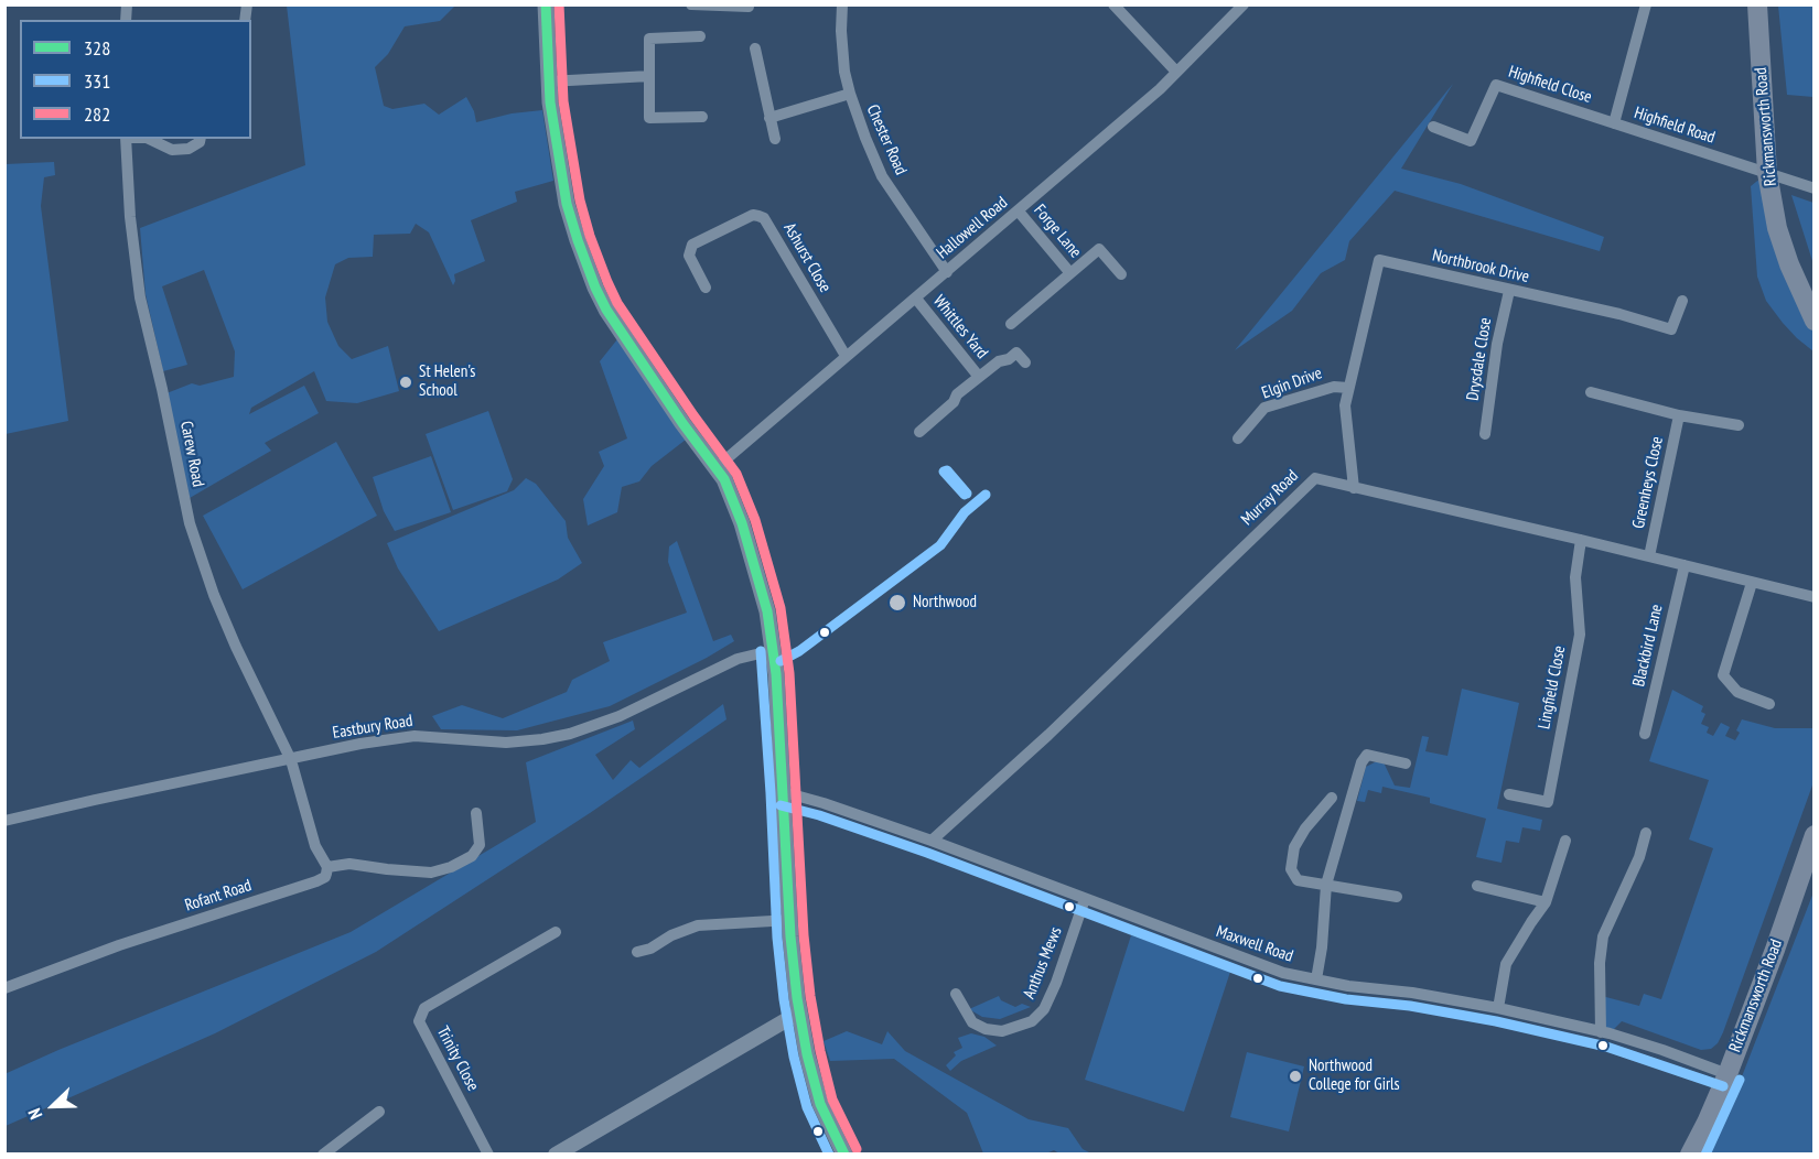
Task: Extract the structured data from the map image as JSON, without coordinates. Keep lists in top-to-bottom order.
{
  "streets": {
    "main road": ["Rickmansworth Road"],
    "street": [
      "Highfield Close",
      "Highfield Road",
      "Chester Road",
      "Hallowell Road",
      "Forge Lane",
      "Ashurst Close",
      "Northbrook Drive",
      "Whittles Yard",
      "Drysdale Close",
      "Elgin Drive",
      "Carew Road",
      "Greenheys Close",
      "Murray Road",
      "Blackbird Lane",
      "Lingfield Close",
      "Eastbury Road",
      "Rofant Road",
      "Maxwell Road",
      "Anthus Mews",
      "Trinity Close"
    ]
  },
  "crossings": [
    ["Highfield Close", "Highfield Road"],
    ["Highfield Road", "Rickmansworth Road"],
    ["Rickmansworth Road", "Maxwell Road"],
    ["Chester Road", "Hallowell Road"],
    ["Hallowell Road", "Forge Lane"],
    ["Hallowell Road", "Ashurst Close"],
    ["Hallowell Road", "Whittles Yard"],
    ["Northbrook Drive", "Drysdale Close"],
    ["Northbrook Drive", "Elgin Drive"],
    ["Elgin Drive", "Murray Road"],
    ["Carew Road", "Eastbury Road"],
    ["Greenheys Close", "Murray Road"],
    ["Murray Road", "Blackbird Lane"],
    ["Murray Road", "Lingfield Close"],
    ["Murray Road", "Maxwell Road"],
    ["Maxwell Road", "Anthus Mews"]
  ],
  "places": ["St Helen's School", "Northwood", "Northwood College for Girls"],
  "lines": ["transit line 328", "transit line 282", "transit line 331"],
  "legend": ["328", "331", "282"],
  "north": "bottom left"
}
